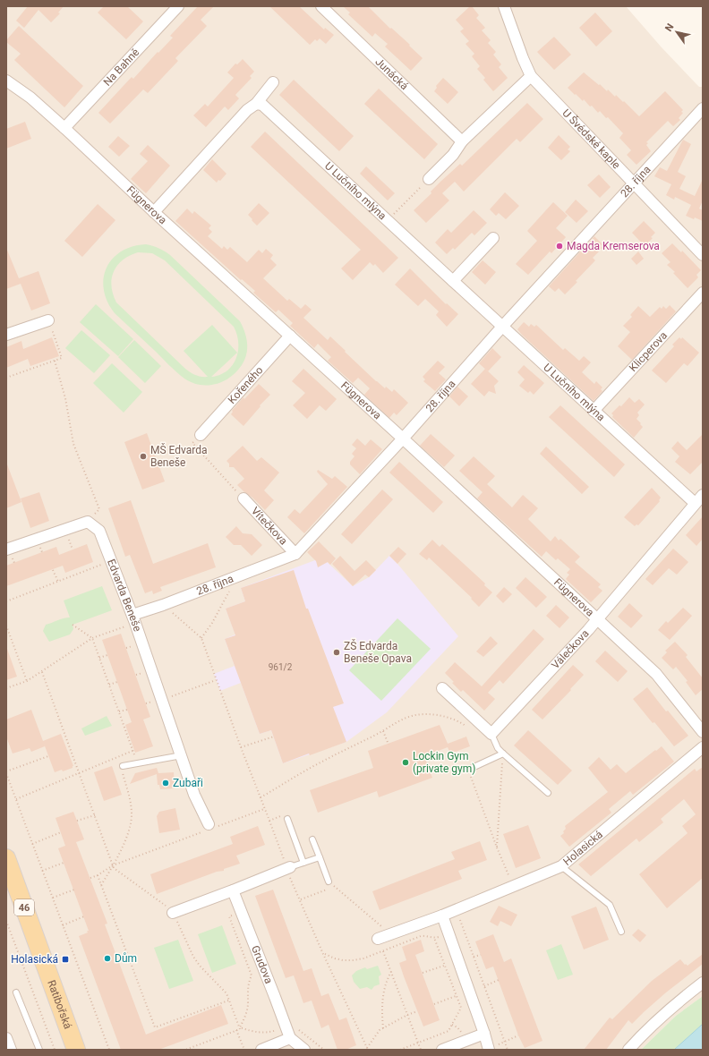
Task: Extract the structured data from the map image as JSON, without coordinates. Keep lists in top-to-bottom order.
{
  "streets": {
    "main road": ["46", "Ratibořská"],
    "street": [
      "Na Bahně",
      "Junácká",
      "U Švédské kaple",
      "28. října",
      "U Lučního mlýna",
      "Fügnerova",
      "Klicperova",
      "Kořeného",
      "Vítečkova",
      "Edvarda Beneše",
      "Válečkova",
      "Holasická",
      "Grudova"
    ]
  },
  "crossings": [
    ["Na Bahně", "Fügnerova"],
    ["U Švédské kaple", "28. října"],
    ["28. října", "U Lučního mlýna"],
    ["28. října", "Fügnerova"],
    ["28. října", "Vítečkova"],
    ["28. října", "Edvarda Beneše"],
    ["U Lučního mlýna", "Klicperova"],
    ["U Lučního mlýna", "Válečkova"],
    ["Fügnerova", "Kořeného"],
    ["Fügnerova", "Válečkova"]
  ],
  "places": {
    "other": [
      "Magda Kremserova",
      "MŠ Edvarda Beneše",
      "ZŠ Edvarda Beneše Opava",
      "Lockin Gym (private gym)",
      "Zubaři",
      "Dům"
    ],
    "transit": ["Holasická"]
  },
  "house_numbers": ["961/2"],
  "north": "top left"
}
